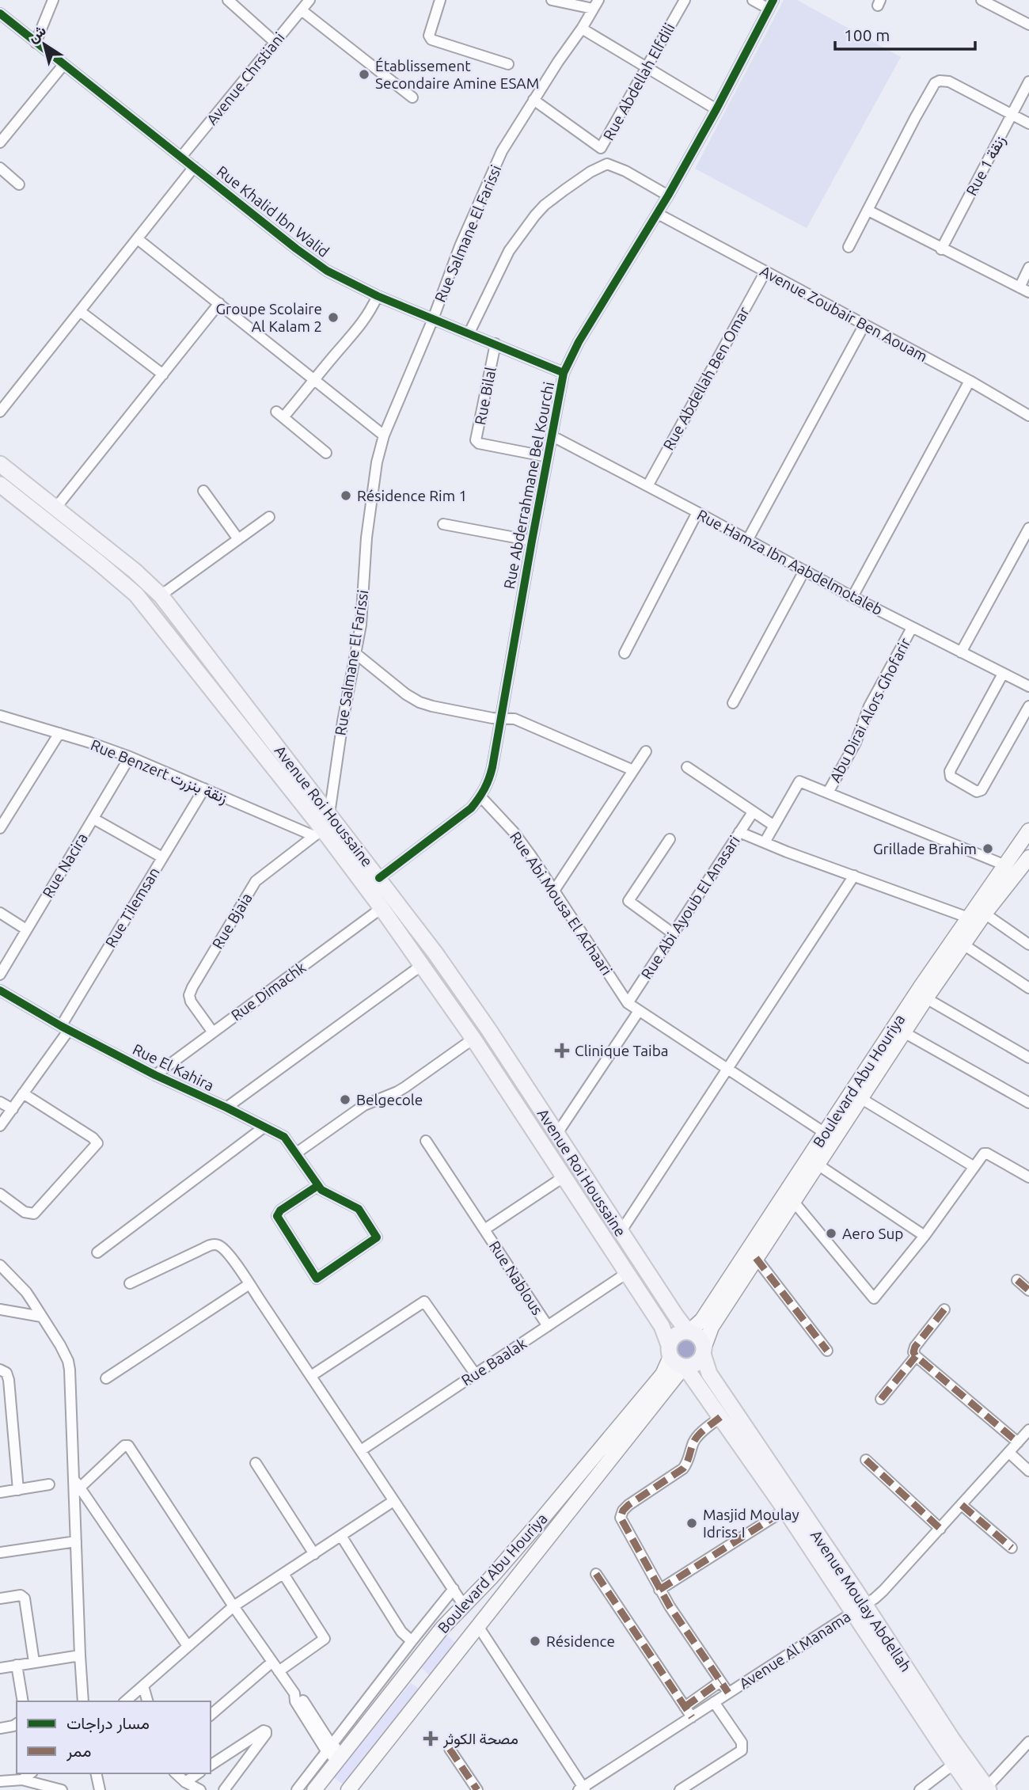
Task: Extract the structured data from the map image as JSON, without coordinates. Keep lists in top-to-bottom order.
{
  "streets": {
    "main road": ["Avenue Roi Houssaine", "Boulevard Abu Houriya", "Avenue Moulay Abdellah"],
    "street": [
      "Avenue Chrstiani",
      "Rue Abdellah Elfdili",
      "Rue 1 زنقة",
      "Rue Khalid Ibn Walid",
      "Rue Salmane El Farissi",
      "Avenue Zoubair Ben Aouam",
      "Rue Abdellah Ben Omar",
      "Rue Bilal",
      "Rue Abderrahmane Bel Kourchi",
      "Rue Hamza Ibn Aabdelmotaleb",
      "Abu Dirai Alors Ghofarir",
      "Rue Benzert زنقة بنزرت",
      "Rue Nacira",
      "Rue Abi Mousa El Achaari",
      "Rue Tilemsan",
      "Rue Abi Ayoub El Anasari",
      "Rue Bjaia",
      "Rue Dimachk",
      "Rue El Kahira",
      "Rue Nablous",
      "Rue Baalak",
      "Avenue Al Manama"
    ]
  },
  "crossings": [
    ["Avenue Chrstiani", "Rue Khalid Ibn Walid"],
    ["Rue Abdellah Elfdili", "Rue Salmane El Farissi"],
    ["Rue Khalid Ibn Walid", "Rue Salmane El Farissi"],
    ["Rue Khalid Ibn Walid", "Rue Bilal"],
    ["Rue Khalid Ibn Walid", "Rue Abderrahmane Bel Kourchi"],
    ["Rue Salmane El Farissi", "Avenue Roi Houssaine"],
    ["Avenue Zoubair Ben Aouam", "Rue Abdellah Ben Omar"],
    ["Avenue Zoubair Ben Aouam", "Rue Abderrahmane Bel Kourchi"],
    ["Rue Abdellah Ben Omar", "Rue Hamza Ibn Aabdelmotaleb"],
    ["Rue Bilal", "Rue Abderrahmane Bel Kourchi"],
    ["Rue Abderrahmane Bel Kourchi", "Rue Hamza Ibn Aabdelmotaleb"],
    ["Rue Abderrahmane Bel Kourchi", "Avenue Roi Houssaine"],
    ["Rue Abderrahmane Bel Kourchi", "Rue Abi Mousa El Achaari"],
    ["Rue Hamza Ibn Aabdelmotaleb", "Abu Dirai Alors Ghofarir"],
    ["Rue Benzert زنقة بنزرت", "Avenue Roi Houssaine"],
    ["Rue Benzert زنقة بنزرت", "Rue Nacira"],
    ["Rue Benzert زنقة بنزرت", "Rue Tilemsan"],
    ["Rue Benzert زنقة بنزرت", "Rue Bjaia"],
    ["Avenue Roi Houssaine", "Rue Bjaia"],
    ["Avenue Roi Houssaine", "Rue Dimachk"],
    ["Avenue Roi Houssaine", "Boulevard Abu Houriya"],
    ["Avenue Roi Houssaine", "Rue Nablous"],
    ["Avenue Roi Houssaine", "Rue Baalak"],
    ["Avenue Roi Houssaine", "Avenue Moulay Abdellah"],
    ["Rue Abi Mousa El Achaari", "Rue Abi Ayoub El Anasari"],
    ["Rue Abi Mousa El Achaari", "Boulevard Abu Houriya"],
    ["Rue Tilemsan", "Rue El Kahira"],
    ["Rue Bjaia", "Rue Dimachk"],
    ["Rue Dimachk", "Rue El Kahira"],
    ["Boulevard Abu Houriya", "Avenue Moulay Abdellah"],
    ["Rue Nablous", "Rue Baalak"],
    ["Avenue Moulay Abdellah", "Avenue Al Manama"]
  ],
  "places": {
    "other": [
      "Établissement Secondaire Amine ESAM",
      "Groupe Scolaire Al Kalam 2",
      "Résidence Rim 1",
      "Grillade Brahim",
      "Belgecole",
      "Aero Sup",
      "Masjid Moulay Idriss I",
      "Résidence"
    ],
    "health": ["Clinique Taiba", "مصحة الكوثر"]
  },
  "legend": ["مسار دراجات", "ممر"],
  "scale_bar": "100 m",
  "north": "top left"
}
